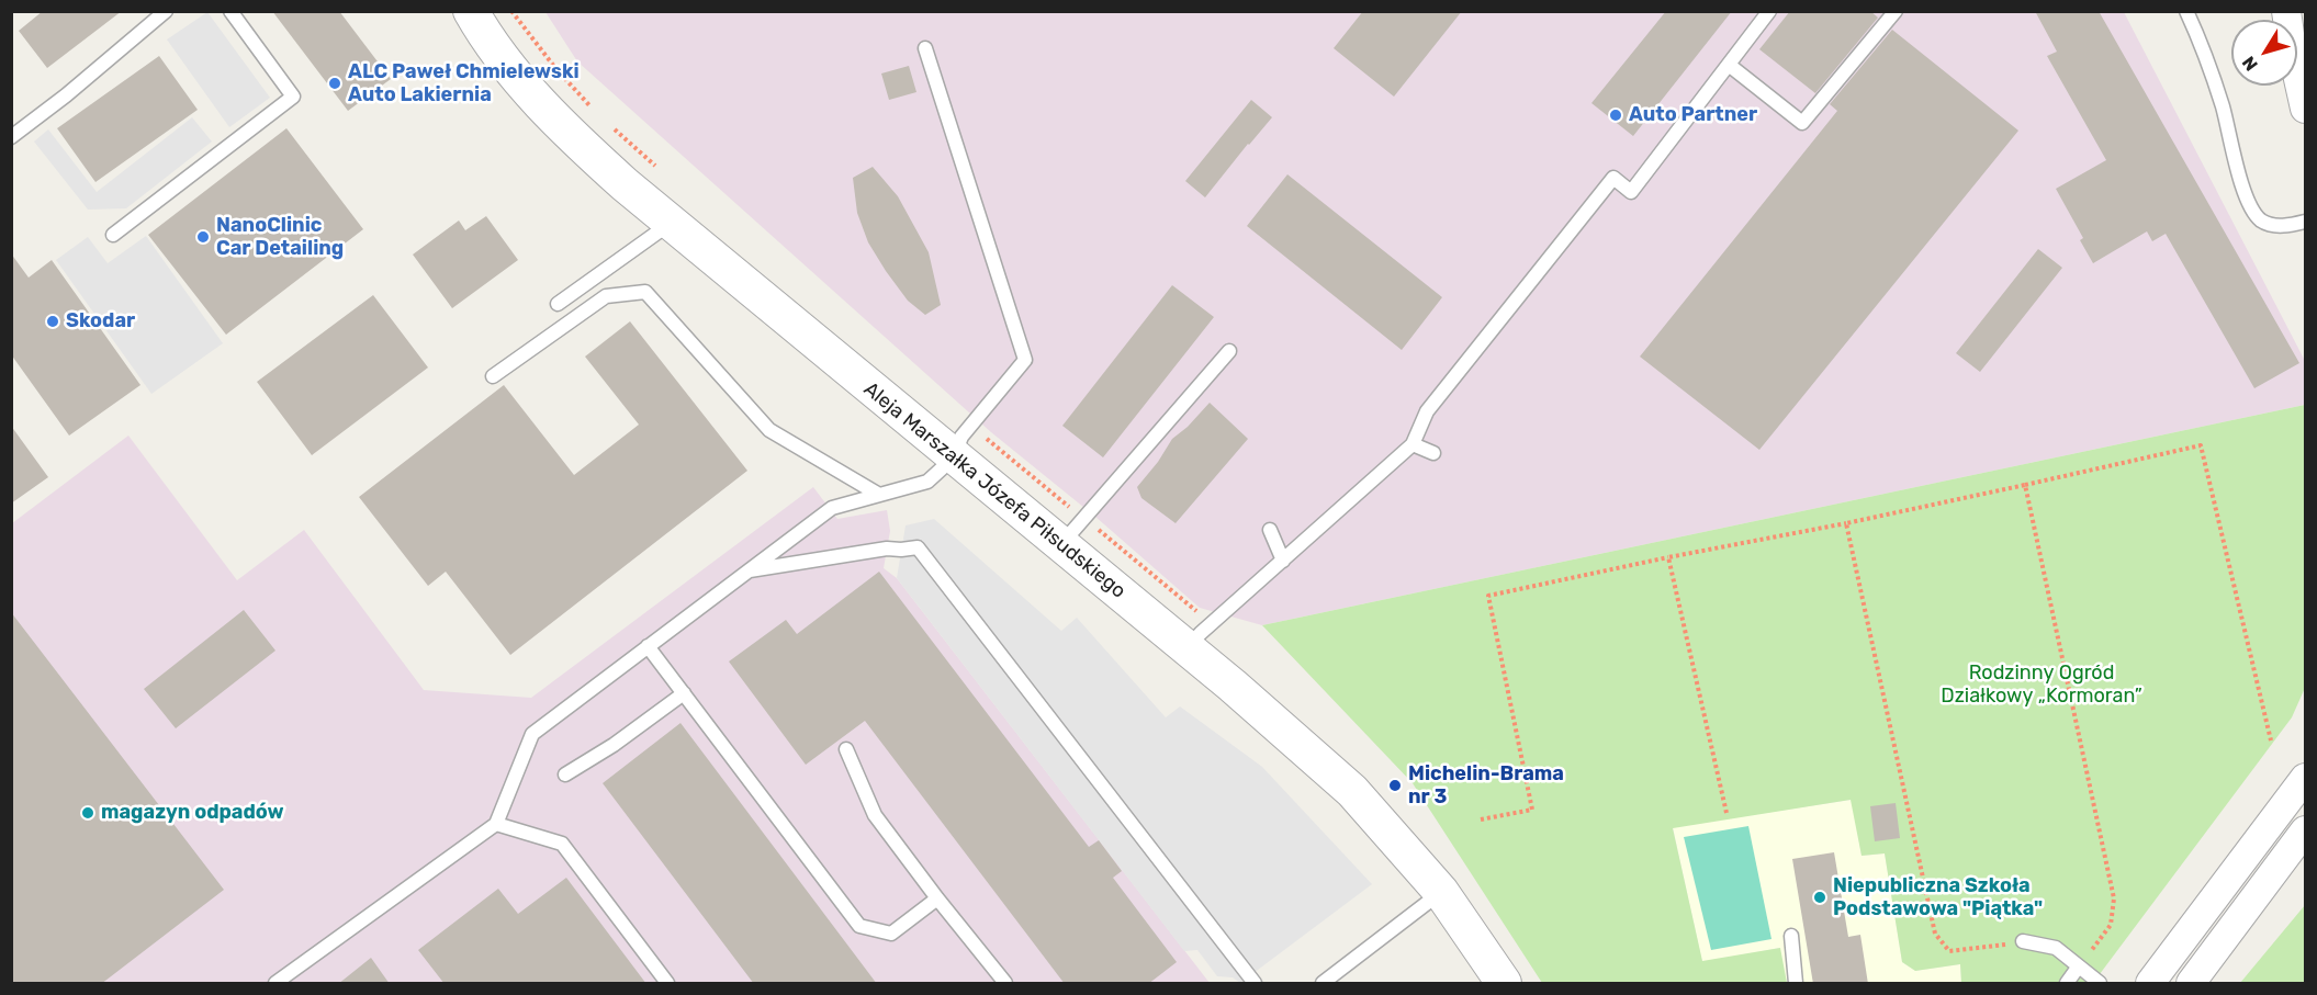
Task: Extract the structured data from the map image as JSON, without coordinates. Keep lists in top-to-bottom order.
{
  "streets": {
    "street": ["Aleja Marszałka Józefa Piłsudskiego"]
  },
  "parks": ["Rodzinny Ogród Działkowy „Kormoran”"],
  "places": [
    "ALC Paweł Chmielewski Auto Lakiernia",
    "Auto Partner",
    "NanoClinic Car Detailing",
    "Skodar",
    "Michelin-Brama nr 3",
    "magazyn odpadów",
    "Niepubliczna Szkoła Podstawowa \"Piątka\""
  ],
  "north": "bottom left"
}
